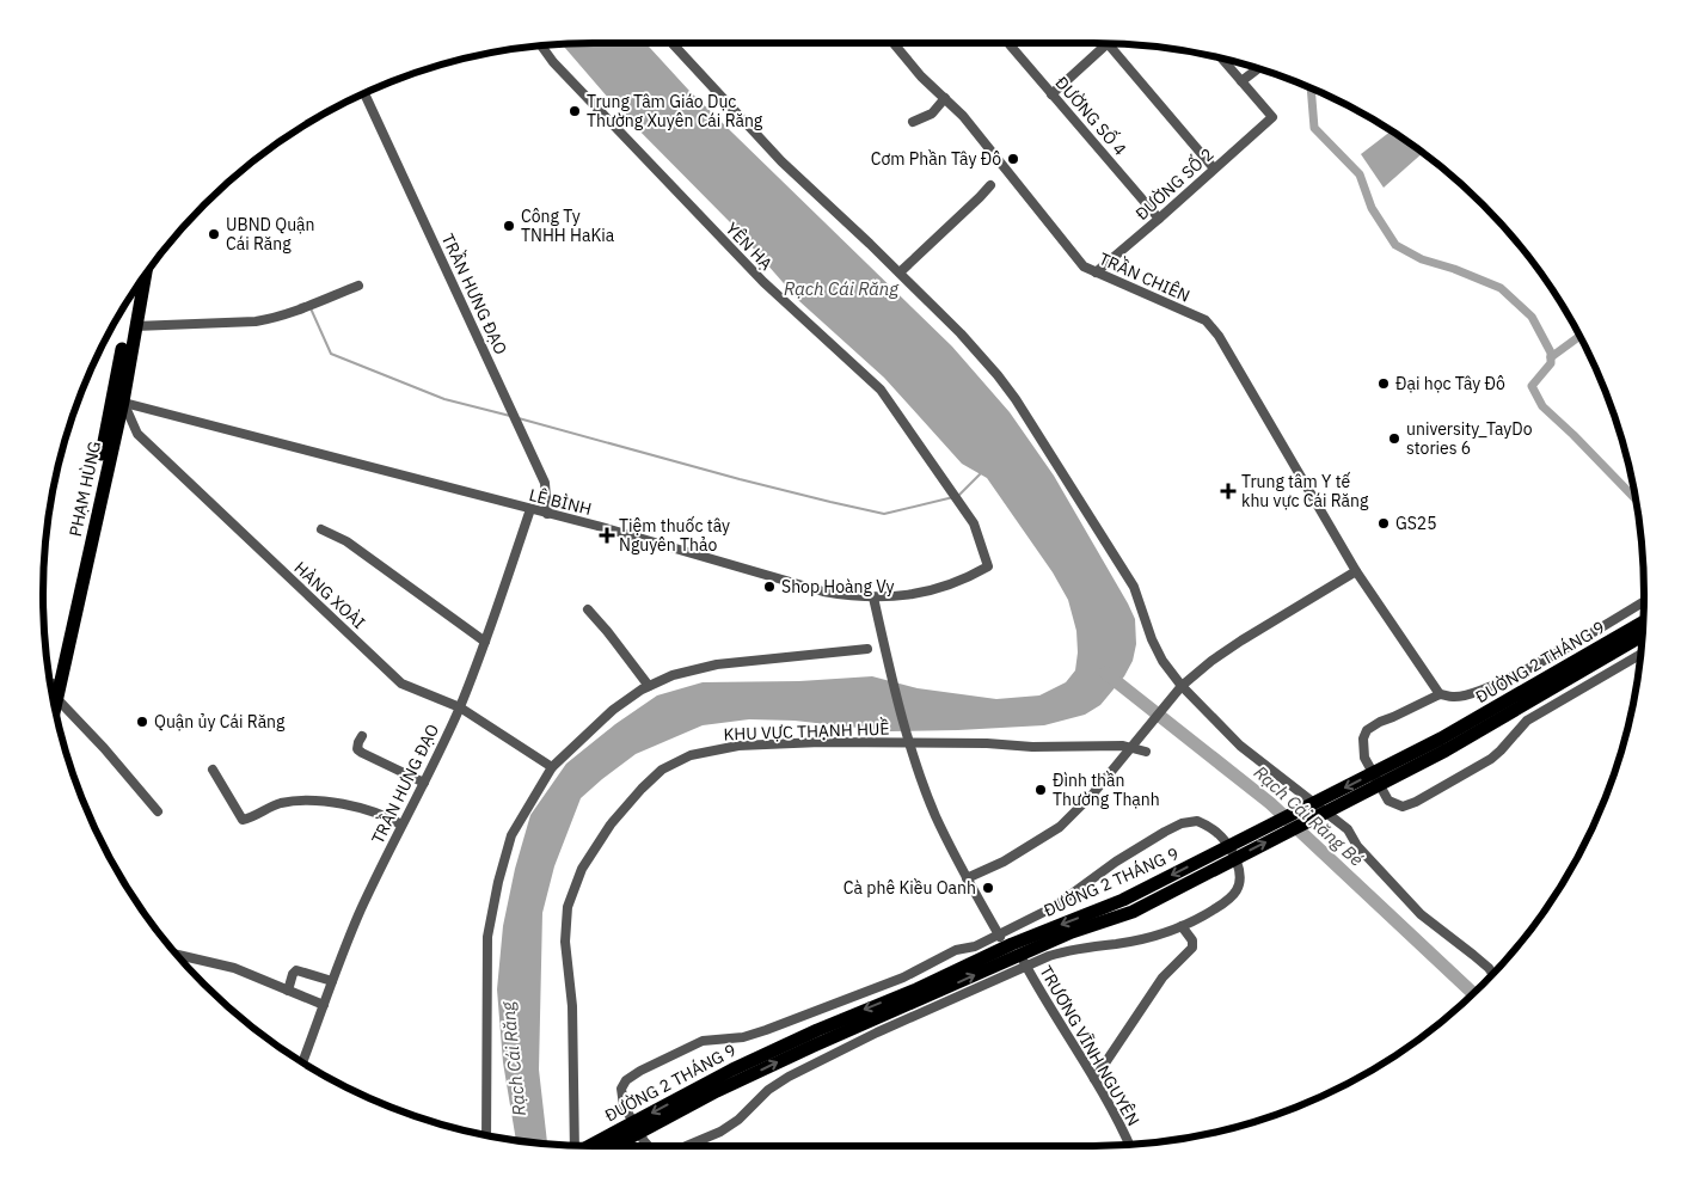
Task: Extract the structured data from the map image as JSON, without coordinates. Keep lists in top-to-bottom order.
{
  "streets": {
    "highway": ["PHẠM HÙNG", "ĐƯỜNG 2 THÁNG 9"],
    "street": [
      "ĐƯỜNG SỐ 4",
      "ĐƯỜNG SỐ 2",
      "YÊN HẠ",
      "TRẦN CHIÊN",
      "TRẦN HƯNG ĐẠO",
      "LÊ BÌNH",
      "HÀNG XOÀI",
      "KHU VỰC THẠNH HUỀ",
      "TRƯƠNG VĨNH NGUYÊN"
    ]
  },
  "crossings": [
    ["ĐƯỜNG SỐ 4", "ĐƯỜNG SỐ 2"],
    ["ĐƯỜNG SỐ 2", "TRẦN CHIÊN"],
    ["YÊN HẠ", "LÊ BÌNH"],
    ["TRẦN HƯNG ĐẠO", "LÊ BÌNH"],
    ["TRẦN HƯNG ĐẠO", "HÀNG XOÀI"],
    ["PHẠM HÙNG", "LÊ BÌNH"],
    ["PHẠM HÙNG", "HÀNG XOÀI"],
    ["LÊ BÌNH", "HÀNG XOÀI"],
    ["ĐƯỜNG 2 THÁNG 9", "TRƯƠNG VĨNH NGUYÊN"]
  ],
  "water": ["Rạch Cái Răng", "Rạch Cái Răng Bé"],
  "places": {
    "other": [
      "Trung Tâm Giáo Dục Thường Xuyên Cái Răng",
      "Cơm Phần Tây Đô",
      "Công Ty TNHH HaKia",
      "UBND Quận Cái Răng",
      "Đại học Tây Đô",
      "university_TayDo stories 6",
      "GS25",
      "Shop Hoàng Vy",
      "Quận ủy Cái Răng",
      "Đình thần Thường Thạnh",
      "Cà phê Kiều Oanh"
    ],
    "health": ["Trung tâm Y tế khu vực Cái Răng", "Tiệm thuốc tây Nguyên Thảo"]
  }
}
